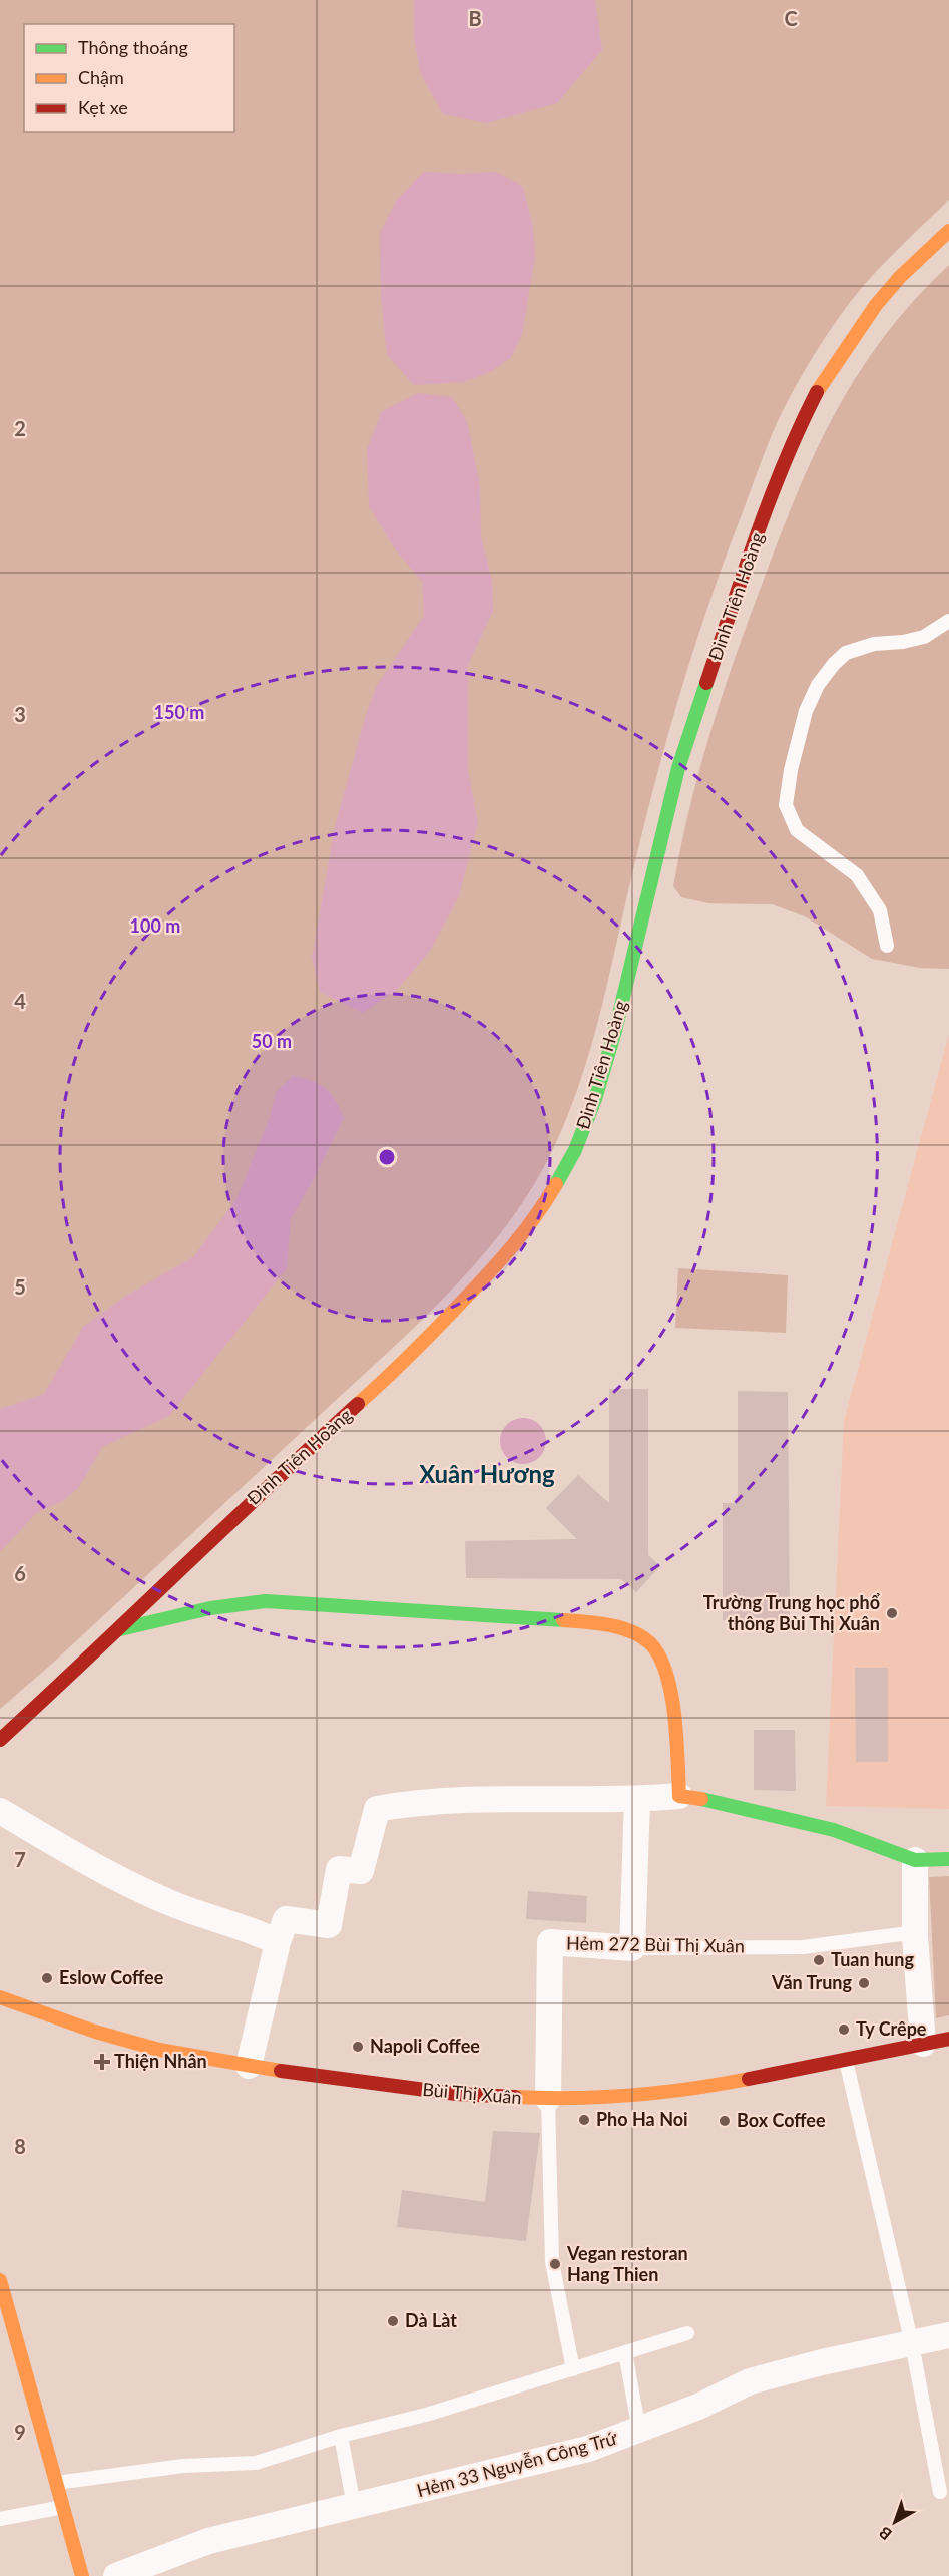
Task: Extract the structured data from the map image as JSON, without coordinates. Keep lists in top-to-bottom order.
{
  "streets": {
    "main road": ["Đinh Tiên Hoàng", "Bùi Thị Xuân"],
    "street": ["Hẻm 272 Bùi Thị Xuân", "Hẻm 33 Nguyễn Công Trứ"]
  },
  "crossings": [
    ["Hẻm 272 Bùi Thị Xuân", "Bùi Thị Xuân"]
  ],
  "districts": ["Xuân Hương"],
  "places": {
    "other": [
      "Trường Trung học phổ thông Bùi Thị Xuân",
      "Tuan hung",
      "Eslow Coffee",
      "Văn Trung",
      "Ty Crêpe",
      "Napoli Coffee",
      "Pho Ha Noi",
      "Box Coffee",
      "Vegan restoran Hang Thien",
      "Dà Làt"
    ],
    "health": ["Thiện Nhân"]
  },
  "legend": ["Thông thoáng", "Chậm", "Kẹt xe"],
  "north": "bottom left",
  "grid": {
    "columns": ["B", "C"],
    "rows": [
      "2",
      "3",
      "4",
      "5",
      "6",
      "7",
      "8",
      "9"
    ]
  },
  "rings": ["150 m", "100 m", "50 m"]
}
